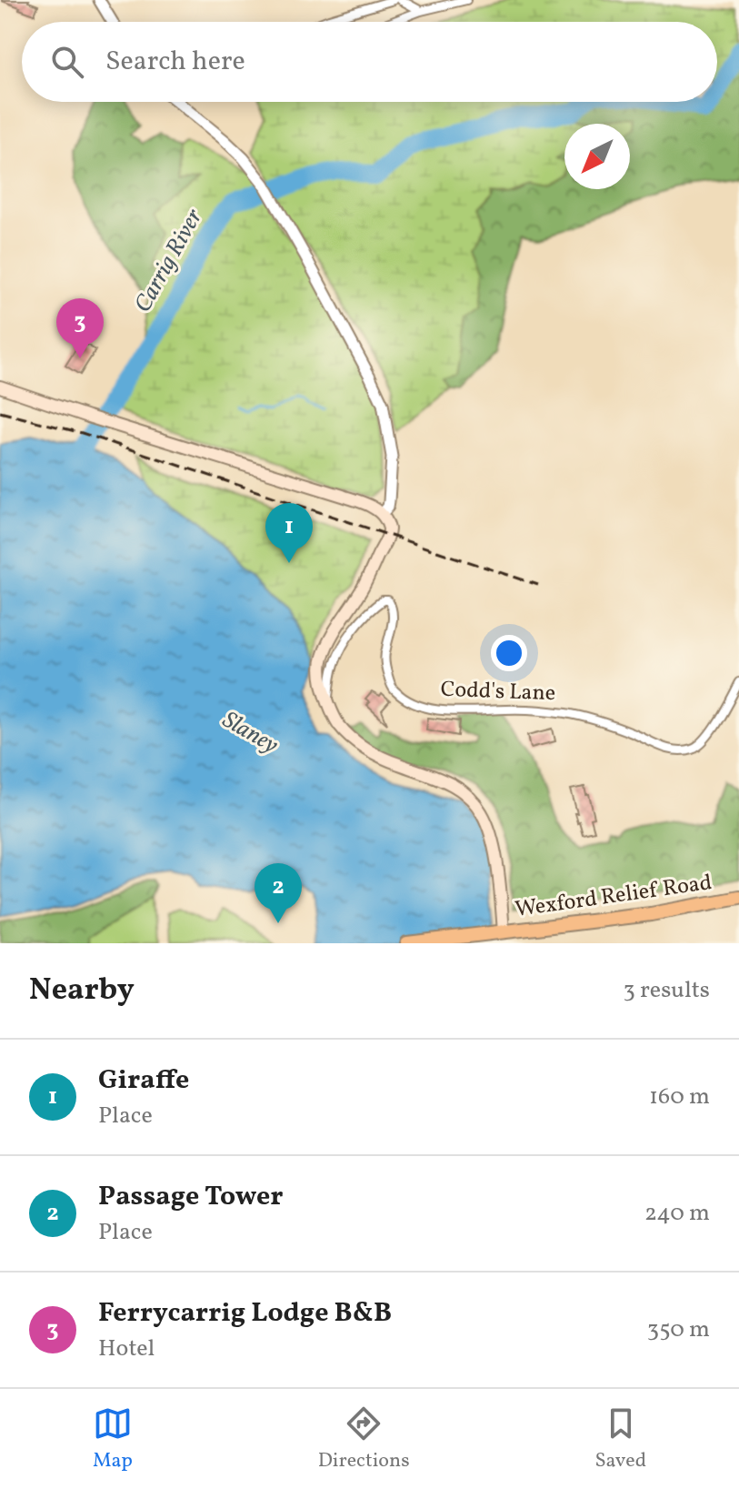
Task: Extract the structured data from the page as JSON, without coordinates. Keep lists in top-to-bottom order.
{
  "streets": {
    "highway": ["Wexford Relief Road"],
    "street": ["Codd's Lane"]
  },
  "water": ["Carrig River", "Slaney"],
  "north": "bottom left",
  "page": {
    "search": "Search here",
    "pins": ["3", "1", "2"],
    "heading": ["Nearby", "3 results"],
    "list": [
      {
        "mark": "1",
        "name": "Giraffe",
        "note": "Place",
        "value": "160 m"
      },
      {
        "mark": "2",
        "name": "Passage Tower",
        "note": "Place",
        "value": "240 m"
      },
      {
        "mark": "3",
        "name": "Ferrycarrig Lodge B&B",
        "note": "Hotel",
        "value": "350 m"
      }
    ],
    "nav": ["Map", "Directions", "Saved"]
  }
}
